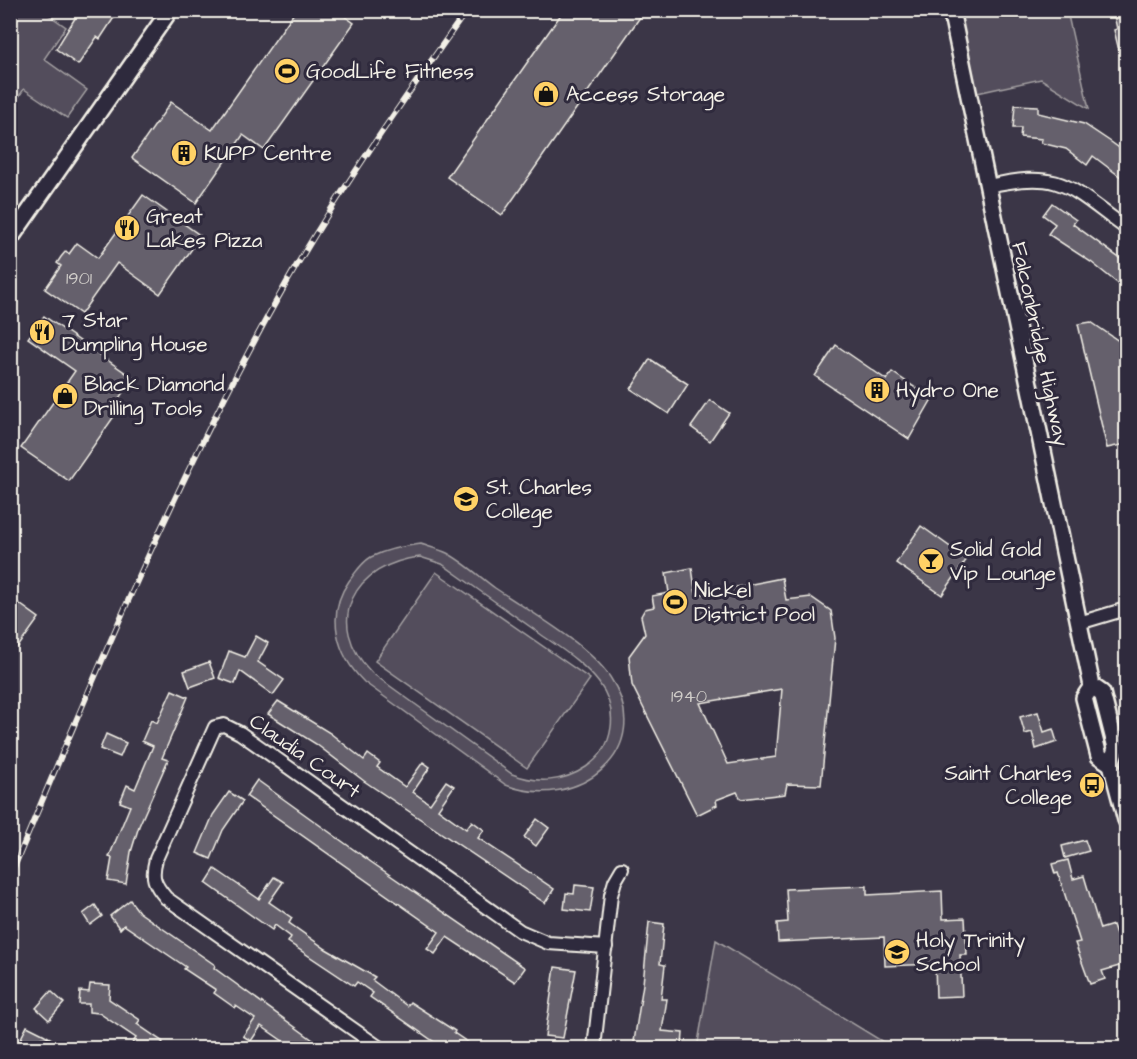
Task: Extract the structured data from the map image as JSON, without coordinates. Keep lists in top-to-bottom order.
{
  "streets": {
    "main road": ["Falconbridge Highway"],
    "street": ["Claudia Court"]
  },
  "places": {
    "sports": ["GoodLife Fitness", "Nickel District Pool"],
    "shop": ["Access Storage", "Black Diamond Drilling Tools"],
    "building": ["KUPP Centre", "Hydro One"],
    "restaurant": ["Great Lakes Pizza", "7 Star Dumpling House"],
    "school or university": ["St. Charles College", "Holy Trinity School"],
    "bar": ["Solid Gold Vip Lounge"],
    "bus stop": ["Saint Charles College"]
  },
  "house_numbers": ["1901", "1940"]
}
